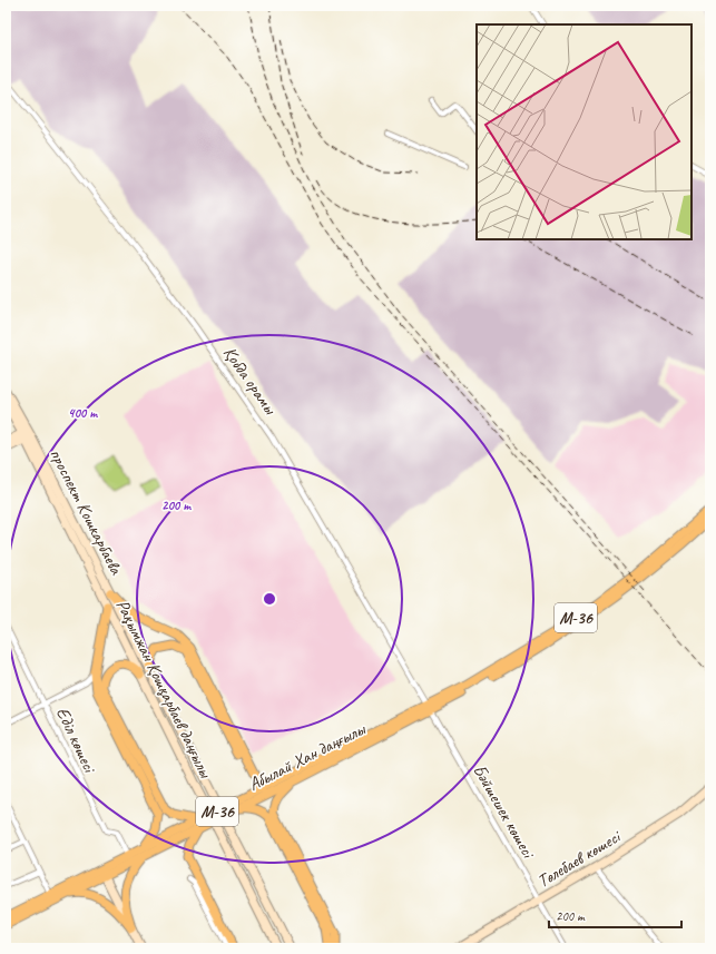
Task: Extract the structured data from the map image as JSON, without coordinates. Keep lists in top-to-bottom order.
{
  "streets": {
    "main road": [
      "проспект Кошкарбаева",
      "M-36",
      "Рақымжан Қошқарбаев даңғылы",
      "Абылай Хан даңғылы",
      "Төлебаев көшесі"
    ],
    "street": ["Қобда орамы", "Еділ көшесі", "Бәйшешек көшесі"]
  },
  "crossings": [
    ["Қобда орамы", "M-36"],
    ["Қобда орамы", "Абылай Хан даңғылы"],
    ["Қобда орамы", "Бәйшешек көшесі"],
    ["проспект Кошкарбаева", "Рақымжан Қошқарбаев даңғылы"],
    ["M-36", "Абылай Хан даңғылы"],
    ["M-36", "Бәйшешек көшесі"],
    ["Еділ көшесі", "Абылай Хан даңғылы"],
    ["Абылай Хан даңғылы", "Бәйшешек көшесі"],
    ["Бәйшешек көшесі", "Төлебаев көшесі"]
  ],
  "scale_bar": "200 m",
  "rings": ["400 m", "200 m"]
}
